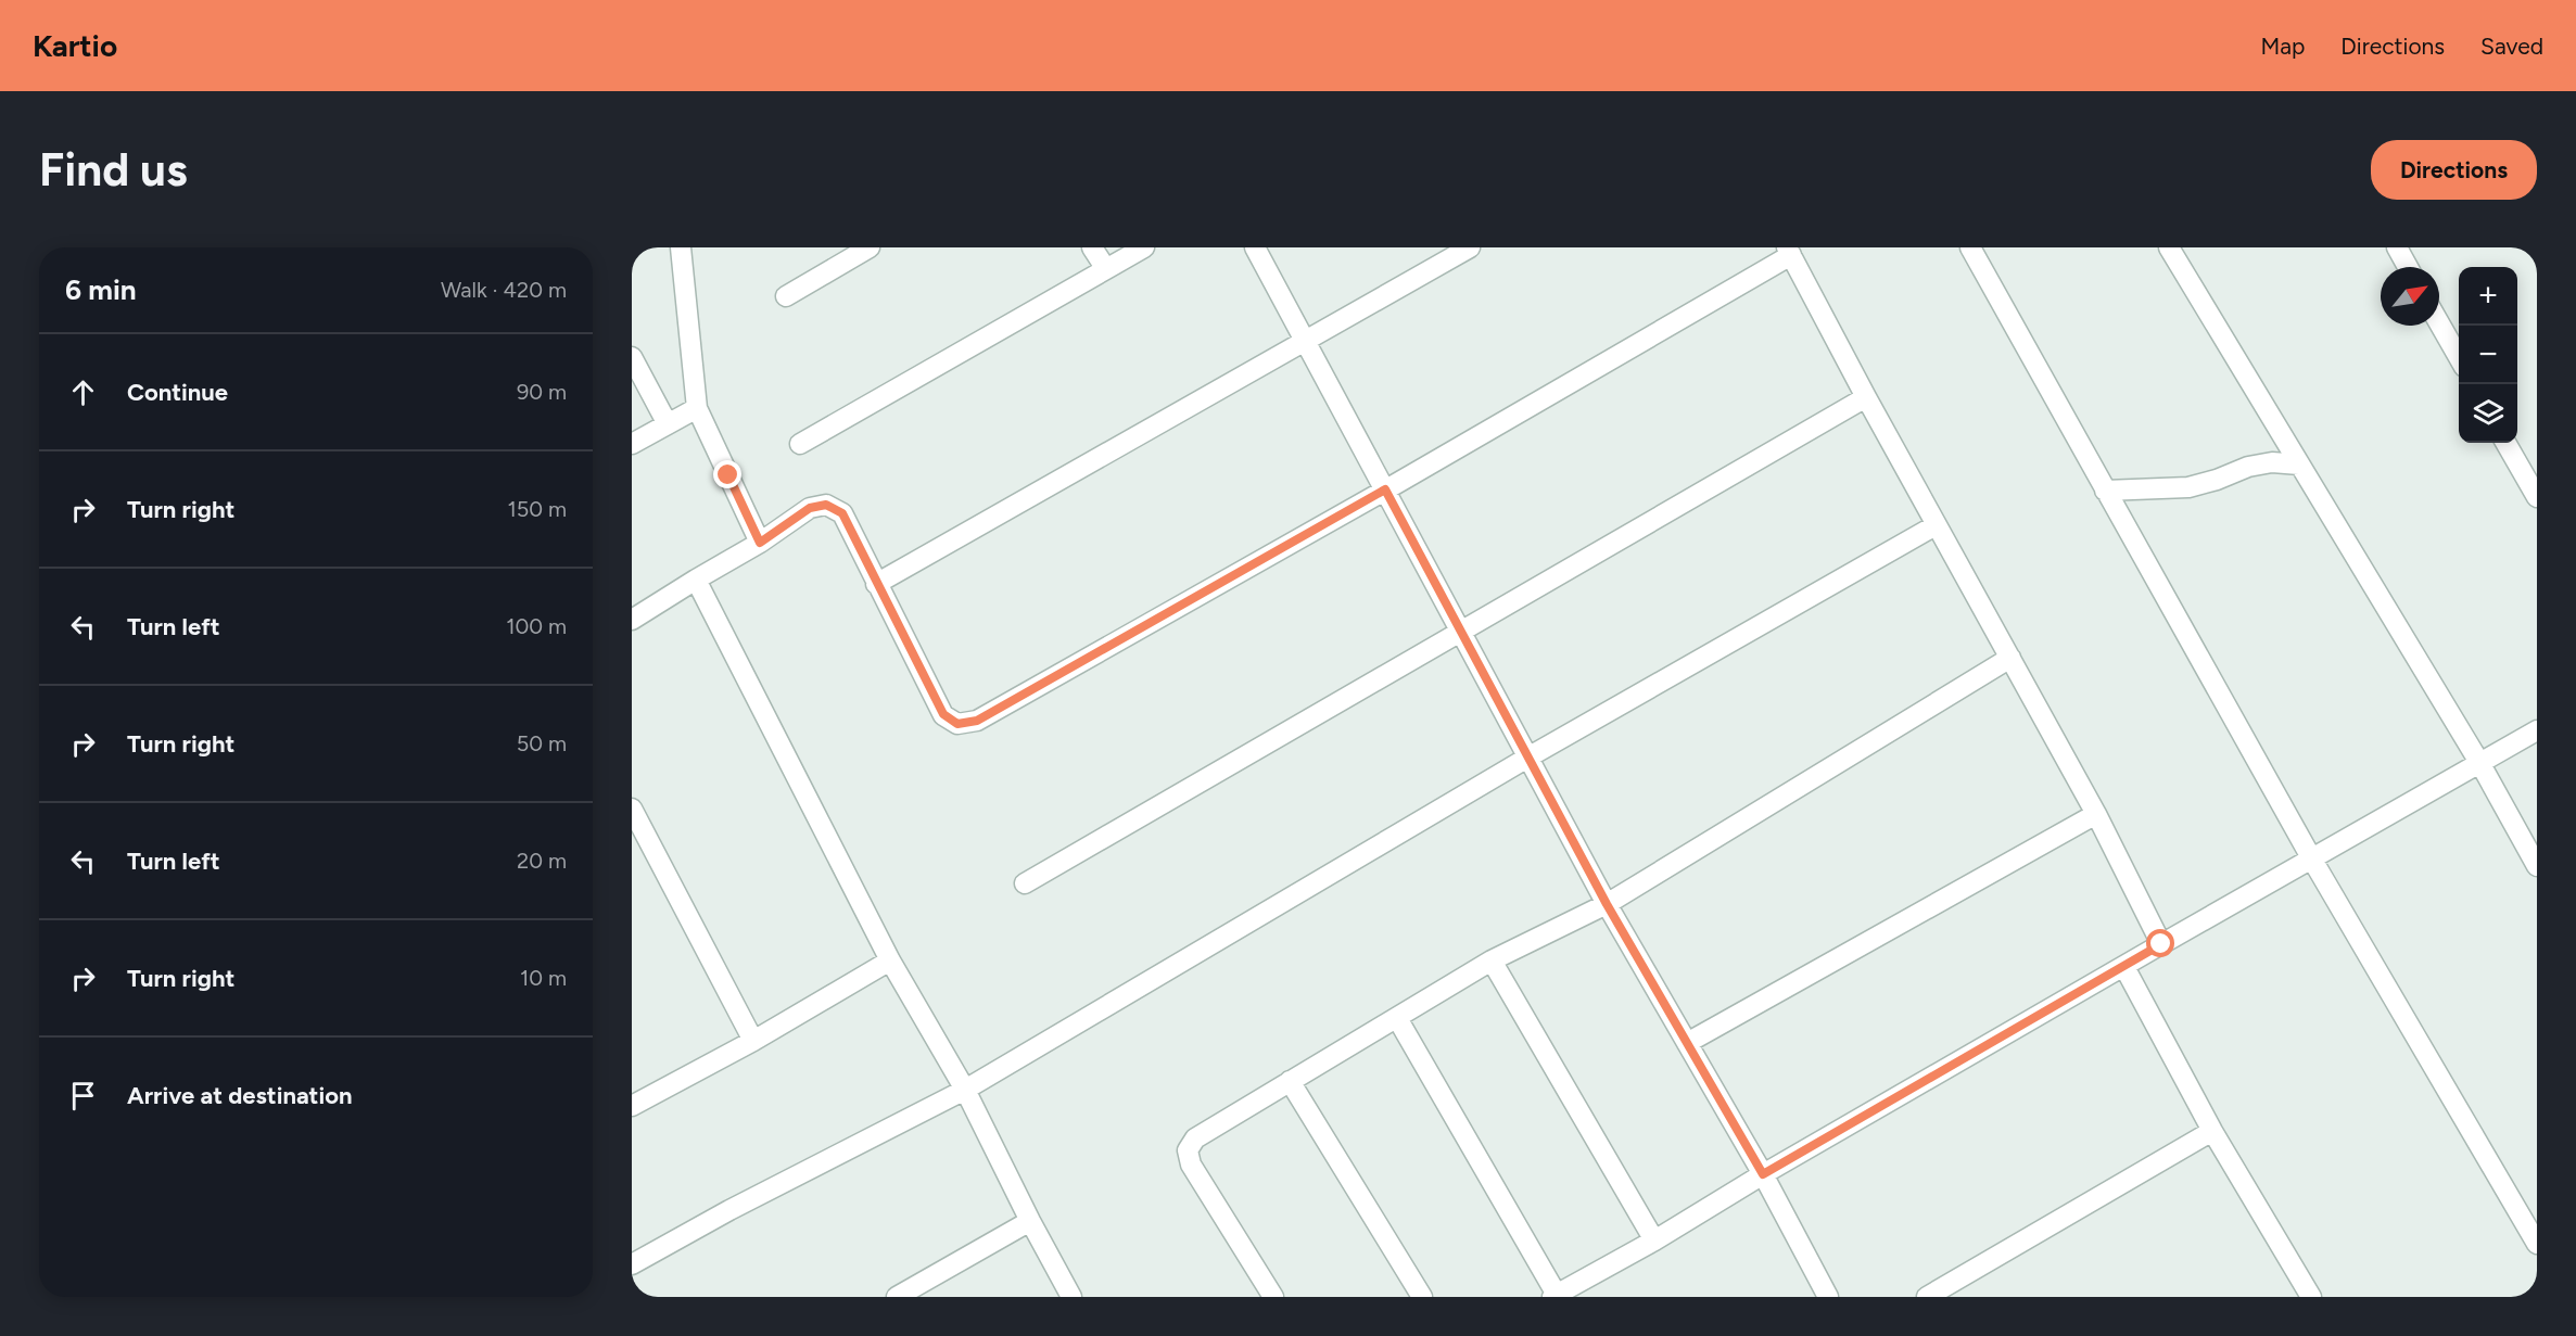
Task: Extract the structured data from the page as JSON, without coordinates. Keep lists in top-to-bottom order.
{
  "north": "top right",
  "page": {
    "header": "Kartio",
    "nav": ["Map", "Directions", "Saved"],
    "buttons": "Directions",
    "title": "Find us",
    "heading": ["6 min", "Walk · 420 m"],
    "map_buttons": ["+", "−"],
    "list": [
      ["Continue", "90 m"],
      ["Turn right", "150 m"],
      ["Turn left", "100 m"],
      ["Turn right", "50 m"],
      ["Turn left", "20 m"],
      ["Turn right", "10 m"],
      "Arrive at destination"
    ]
  }
}
